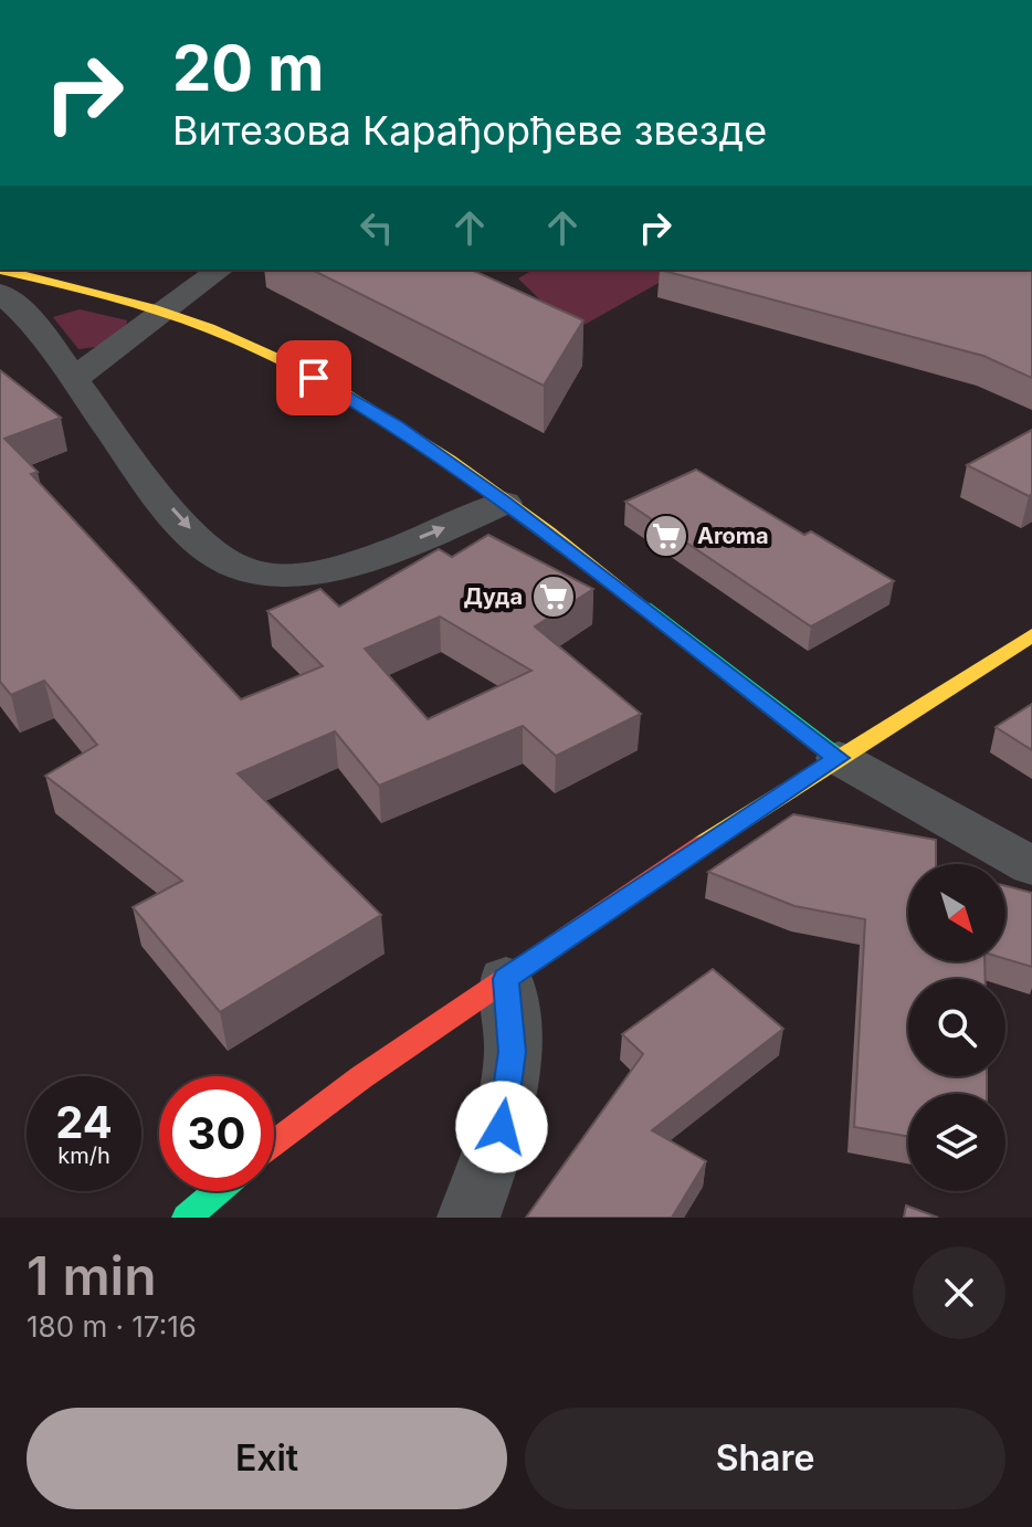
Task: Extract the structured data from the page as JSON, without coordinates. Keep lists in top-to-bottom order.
{
  "places": {
    "supermarket": ["Aroma", "Дуда"]
  },
  "north": "bottom right",
  "page": {
    "turn": ["20 m", "Витезова Карађорђеве звезде"],
    "speed": "24 km/h",
    "limit": "30",
    "heading": ["1 min", "180 m · 17:16"],
    "buttons": ["Exit", "Share"]
  }
}
